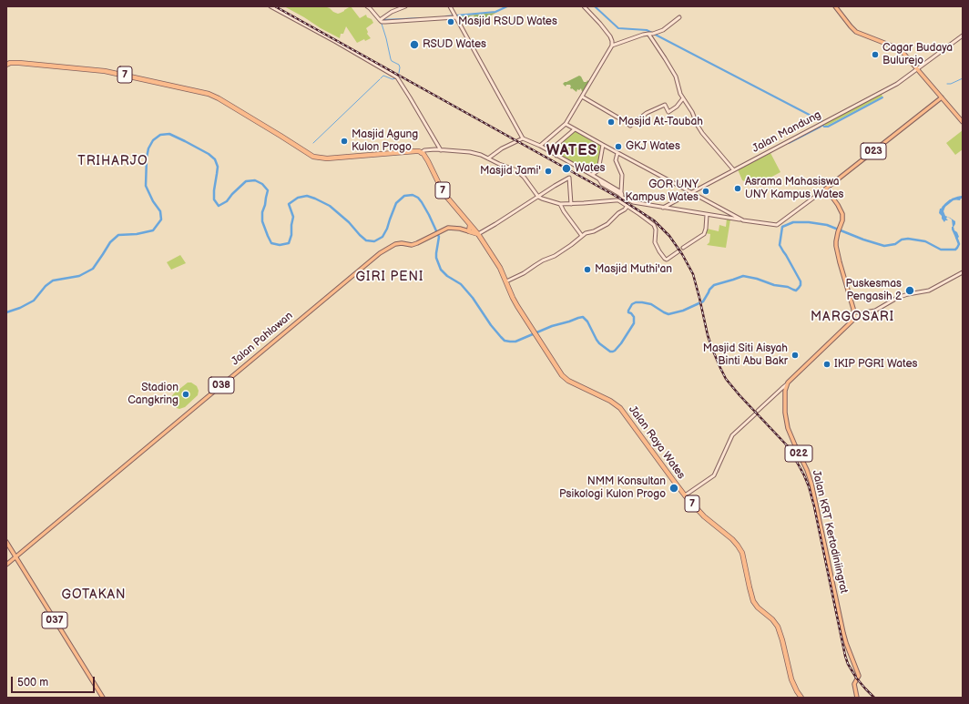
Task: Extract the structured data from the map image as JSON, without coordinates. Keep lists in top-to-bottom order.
{
  "streets": {
    "highway": ["7", "Jalan Pahlawan", "Jalan Raya Wates"],
    "main road": [
      "023",
      "038",
      "022",
      "Jalan KRT Kertodiniingrat",
      "037"
    ],
    "street": ["Jalan Mandung"]
  },
  "crossings": [
    ["7", "Jalan Pahlawan"],
    ["7", "Jalan Raya Wates"],
    ["Jalan Pahlawan", "037"]
  ],
  "districts": [
    "WATES",
    "TRIHARJO",
    "GIRI PENI",
    "MARGOSARI",
    "GOTAKAN"
  ],
  "places": [
    "Masjid RSUD Wates",
    "RSUD Wates",
    "Cagar Budaya Bulurejo",
    "Masjid At-Taubah",
    "Masjid Agung Kulon Progo",
    "GKJ Wates",
    "Wates",
    "Masjid Jami'",
    "Asrama Mahasiswa UNY Kampus Wates",
    "GOR UNY Kampus Wates",
    "Masjid Muthi'an",
    "Puskesmas Pengasih 2",
    "Masjid Siti Aisyah Binti Abu Bakr",
    "IKIP PGRI Wates",
    "Stadion Cangkring",
    "NMM Konsultan Psikologi Kulon Progo"
  ],
  "scale_bar": "500 m"
}
